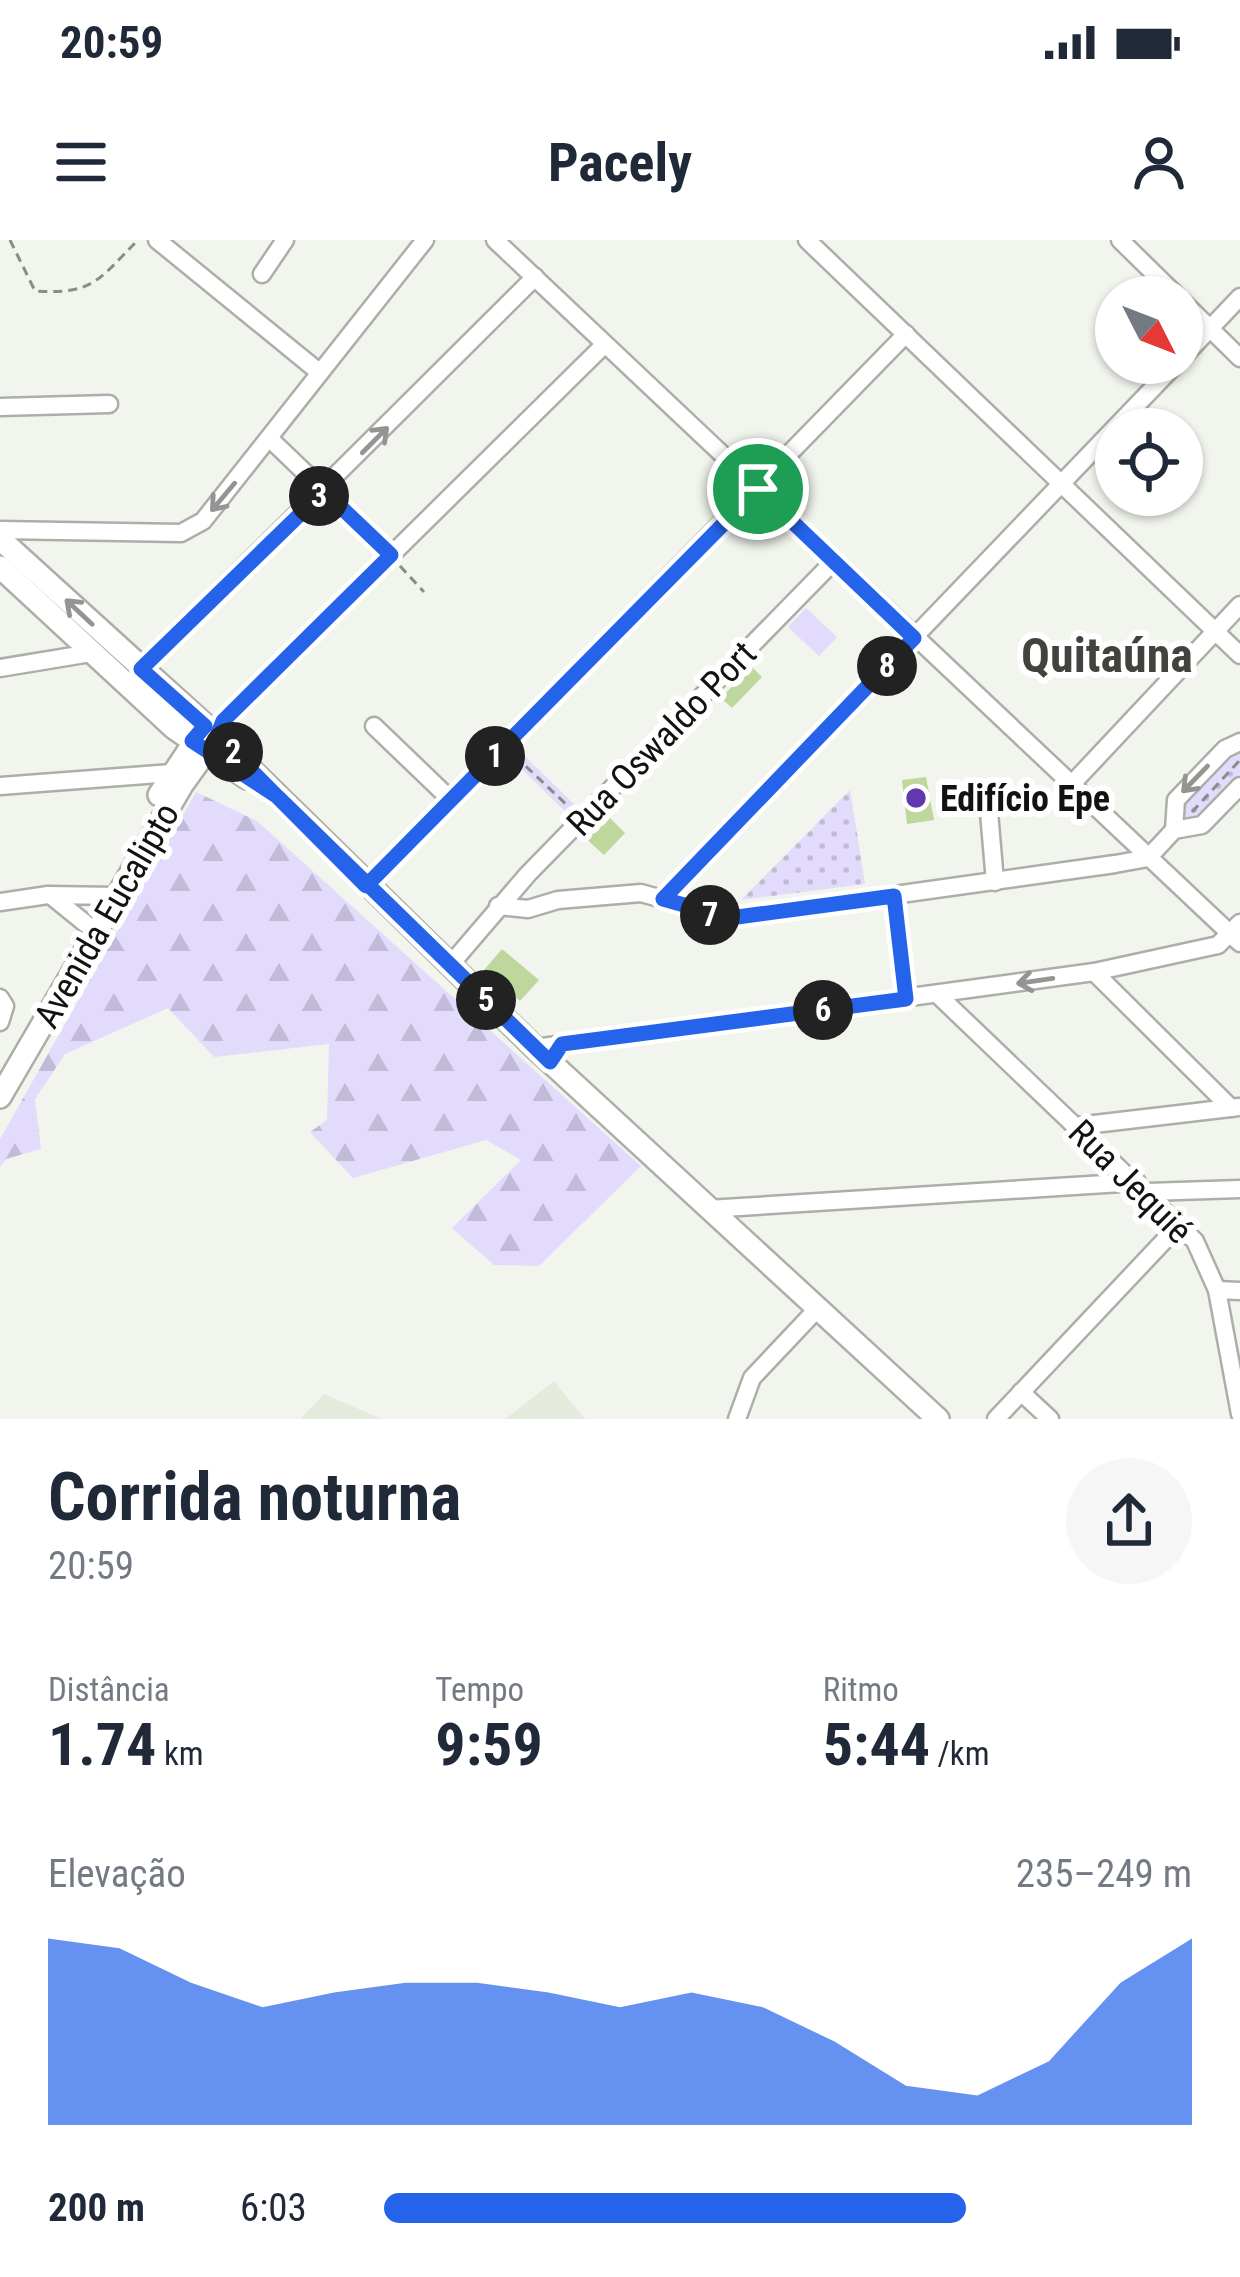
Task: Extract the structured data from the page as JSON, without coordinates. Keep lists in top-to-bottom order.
{
  "streets": {
    "main road": ["Avenida Eucalipto"],
    "street": ["Rua Oswaldo Port", "Rua Jequié"]
  },
  "districts": ["Quitaúna"],
  "places": ["Edifício Epe"],
  "north": "bottom right",
  "page": {
    "status": "20:59",
    "header": "Pacely",
    "pins": [
      "3",
      "8",
      "2",
      "1",
      "7",
      "5",
      "6"
    ],
    "heading": ["Corrida noturna", "20:59"],
    "stats": [
      ["Distância", "1.74 km"],
      ["Tempo", "9:59"],
      ["Ritmo", "5:44 /km"]
    ],
    "chart": ["Elevação", "235–249 m"],
    "list": [
      {
        "name": "200 m",
        "note": "6:03"
      }
    ]
  }
}
